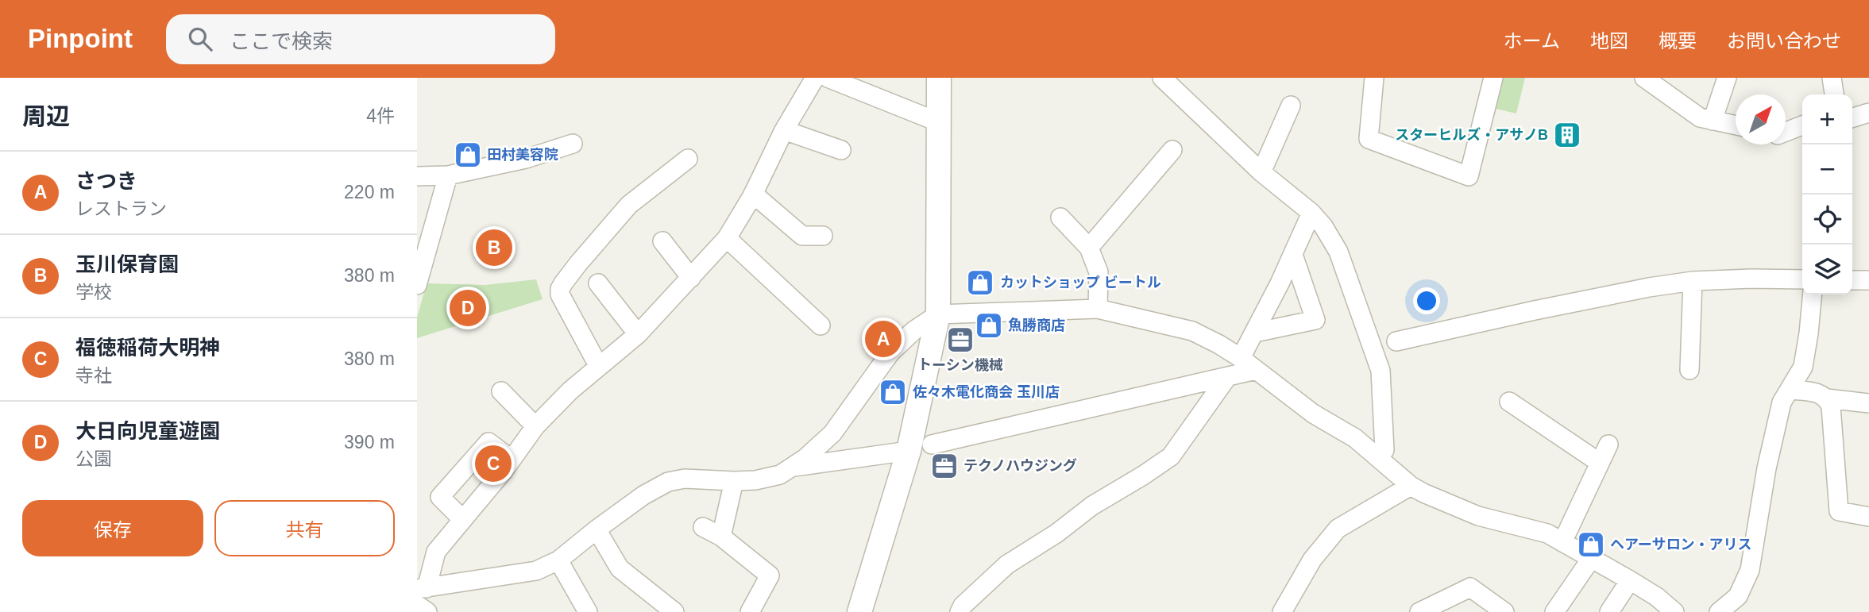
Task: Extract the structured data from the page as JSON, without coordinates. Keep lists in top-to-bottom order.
{
  "places": {
    "building": ["スターヒルズ・アサノB"],
    "shop": [
      "田村美容院",
      "カットショップ ビートル",
      "魚勝商店",
      "佐々木電化商会 玉川店",
      "ヘアーサロン・アリス"
    ],
    "office": ["トーシン機械", "テクノハウジング"]
  },
  "north": "top right",
  "page": {
    "header": "Pinpoint",
    "search": "ここで検索",
    "nav": [
      "ホーム",
      "地図",
      "概要",
      "お問い合わせ"
    ],
    "heading": ["周辺", "4件"],
    "map_buttons": ["+", "−"],
    "list": [
      {
        "mark": "A",
        "name": "さつき",
        "note": "レストラン",
        "value": "220 m"
      },
      {
        "mark": "B",
        "name": "玉川保育園",
        "note": "学校",
        "value": "380 m"
      },
      {
        "mark": "C",
        "name": "福徳稲荷大明神",
        "note": "寺社",
        "value": "380 m"
      },
      {
        "mark": "D",
        "name": "大日向児童遊園",
        "note": "公園",
        "value": "390 m"
      }
    ],
    "pins": [
      "B",
      "D",
      "A",
      "C"
    ],
    "buttons": ["保存", "共有"]
  }
}
